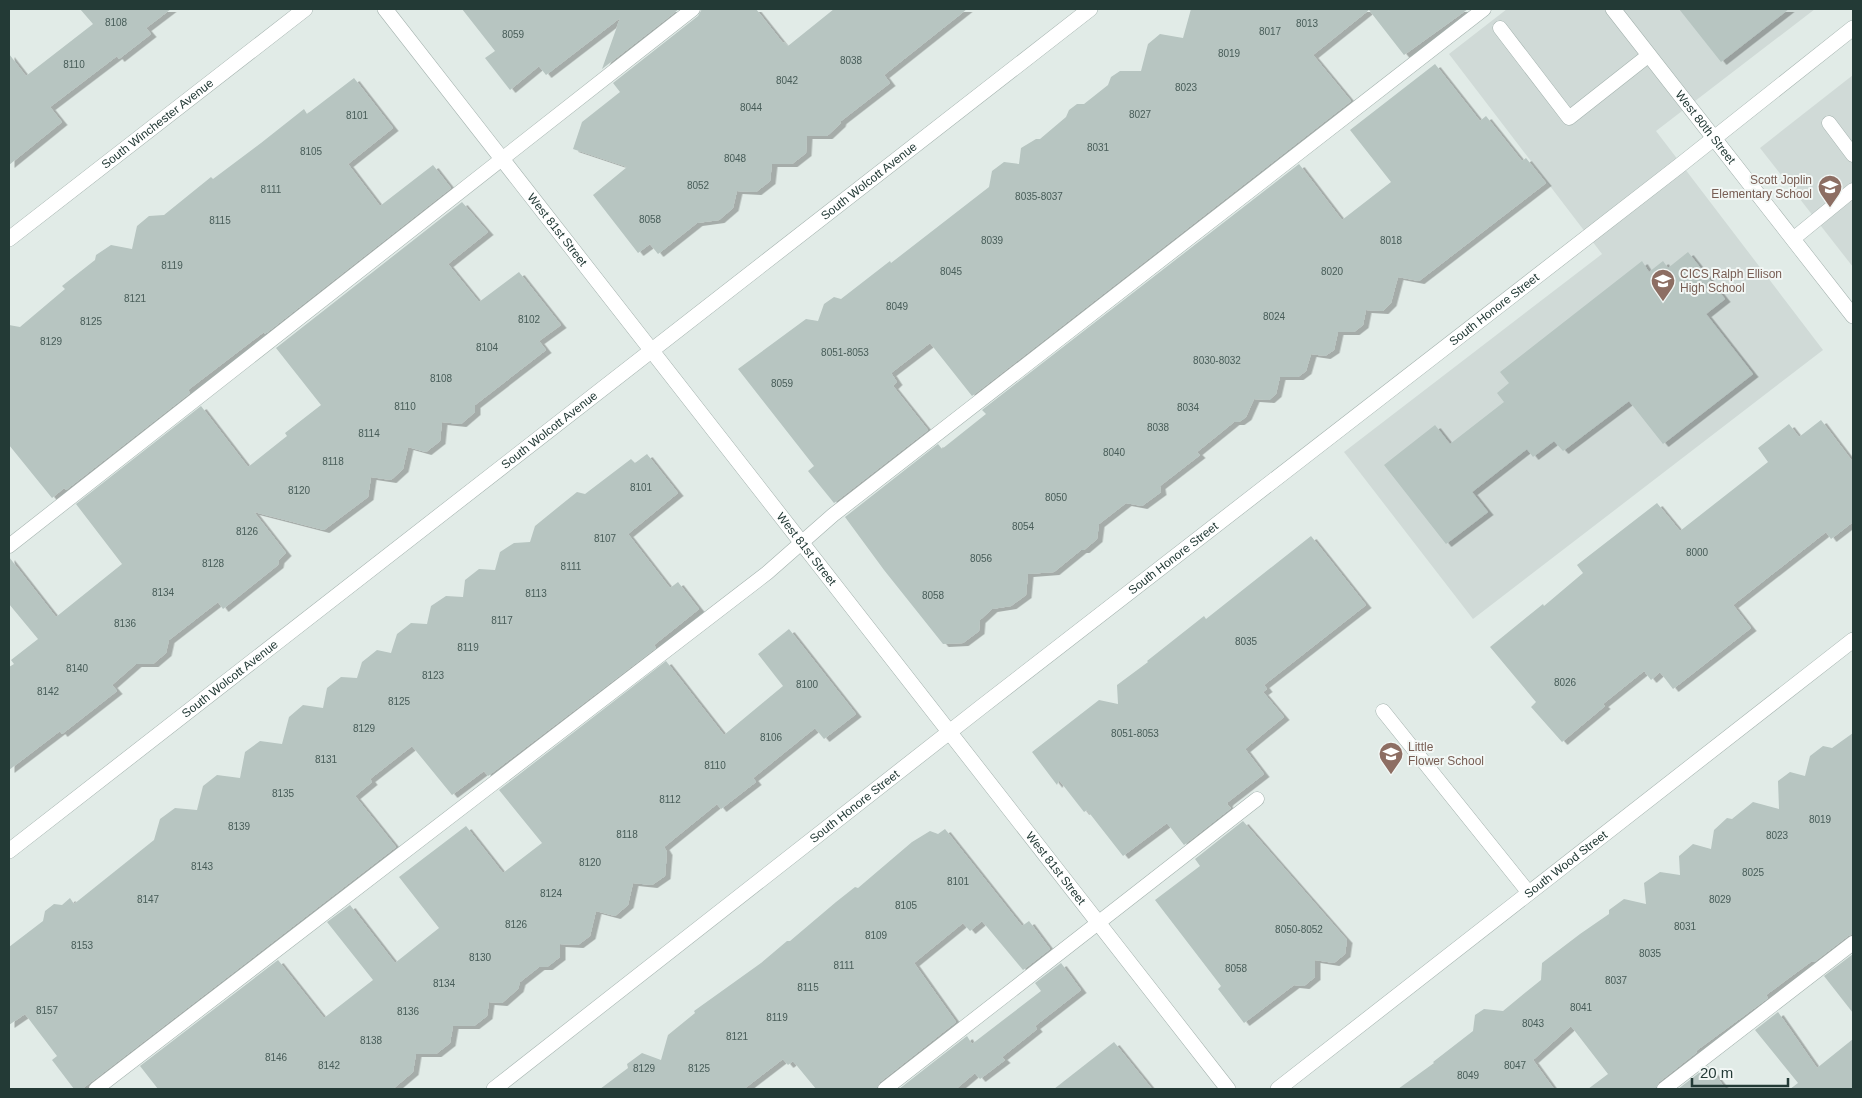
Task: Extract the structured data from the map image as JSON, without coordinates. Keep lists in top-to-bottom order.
{
  "streets": {
    "street": [
      "South Winchester Avenue",
      "West 80th Street",
      "South Wolcott Avenue",
      "West 81st Street",
      "South Honore Street",
      "South Wood Street"
    ]
  },
  "crossings": [
    ["West 80th Street", "South Honore Street"],
    ["South Wolcott Avenue", "West 81st Street"],
    ["West 81st Street", "South Honore Street"]
  ],
  "places": {
    "school or university": ["Scott Joplin Elementary School", "CICS Ralph Ellison High School", "Little Flower School"]
  },
  "house_numbers": [
    "8108",
    "8013",
    "8017",
    "8059",
    "8019",
    "8038",
    "8110",
    "8042",
    "8023",
    "8044",
    "8027",
    "8101",
    "8031",
    "8105",
    "8048",
    "8052",
    "8111",
    "8035-8037",
    "8058",
    "8115",
    "8039",
    "8018",
    "8119",
    "8045",
    "8020",
    "8121",
    "8049",
    "8024",
    "8102",
    "8125",
    "8129",
    "8104",
    "8051-8053",
    "8030-8032",
    "8108",
    "8059",
    "8110",
    "8034",
    "8038",
    "8114",
    "8040",
    "8118",
    "8101",
    "8120",
    "8050",
    "8054",
    "8126",
    "8107",
    "8000",
    "8056",
    "8128",
    "8111",
    "8134",
    "8113",
    "8058",
    "8117",
    "8136",
    "8035",
    "8119",
    "8140",
    "8123",
    "8026",
    "8100",
    "8142",
    "8125",
    "8129",
    "8051-8053",
    "8106",
    "8131",
    "8110",
    "8135",
    "8112",
    "8019",
    "8139",
    "8118",
    "8023",
    "8120",
    "8143",
    "8025",
    "8101",
    "8124",
    "8147",
    "8029",
    "8105",
    "8126",
    "8031",
    "8050-8052",
    "8109",
    "8153",
    "8035",
    "8130",
    "8111",
    "8058",
    "8037",
    "8134",
    "8115",
    "8041",
    "8157",
    "8136",
    "8119",
    "8043",
    "8121",
    "8138",
    "8146",
    "8142",
    "8047",
    "8129",
    "8125",
    "8049"
  ],
  "scale_bar": "20 m"
}
